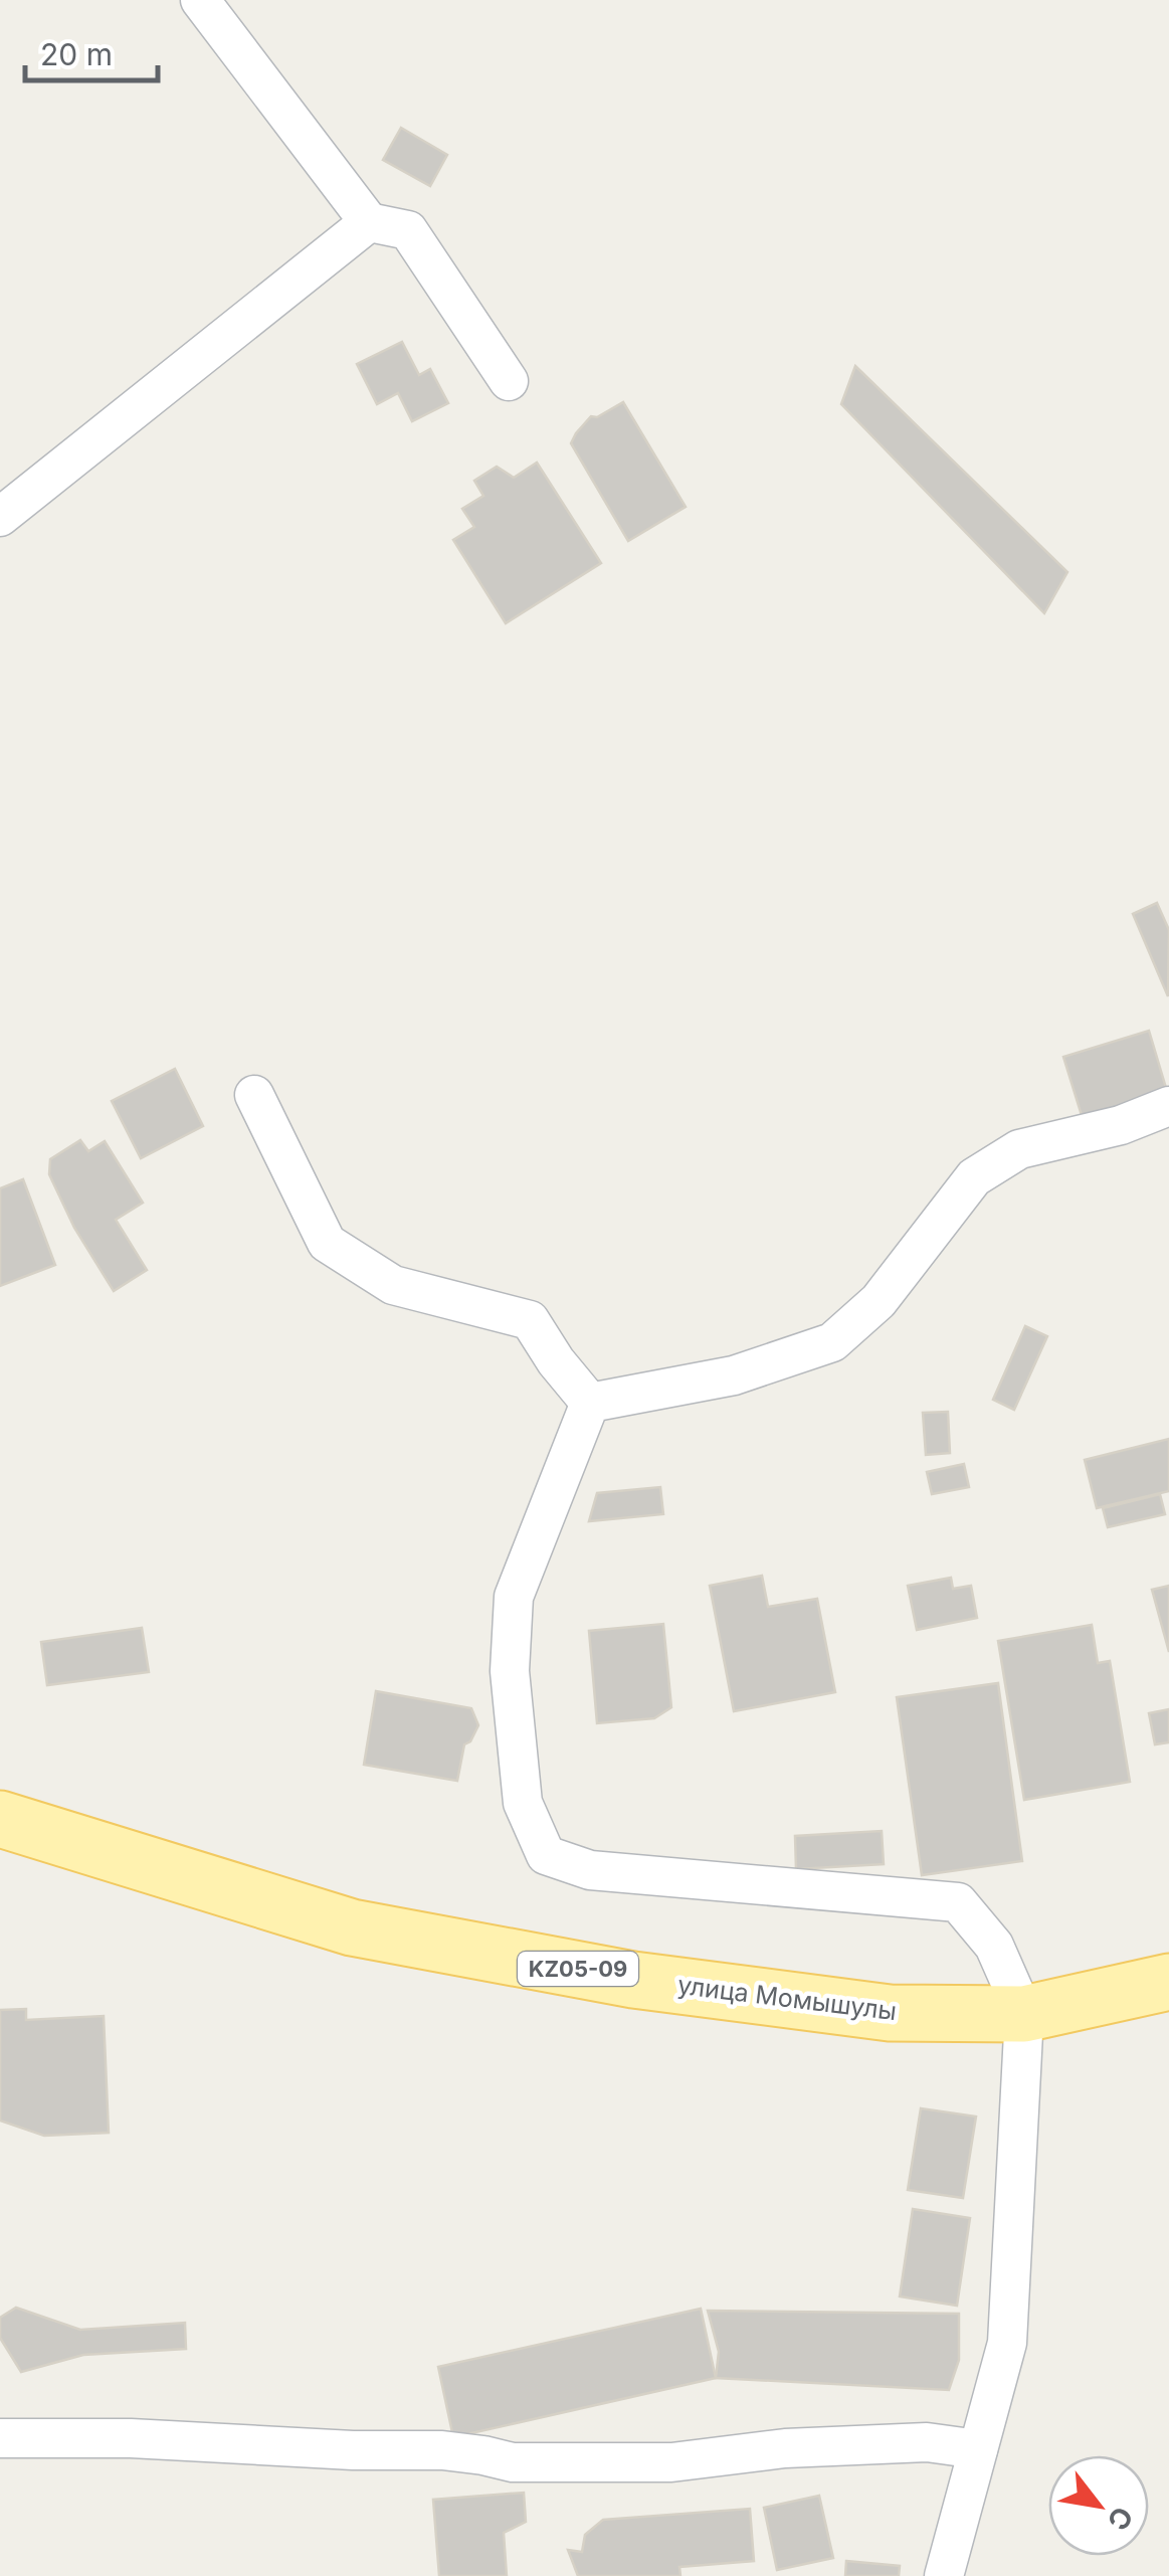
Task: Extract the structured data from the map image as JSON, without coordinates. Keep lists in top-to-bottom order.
{
  "streets": {
    "main road": ["KZ05-09", "улица Момышулы"]
  },
  "scale_bar": "20 m",
  "north": "bottom right"
}
